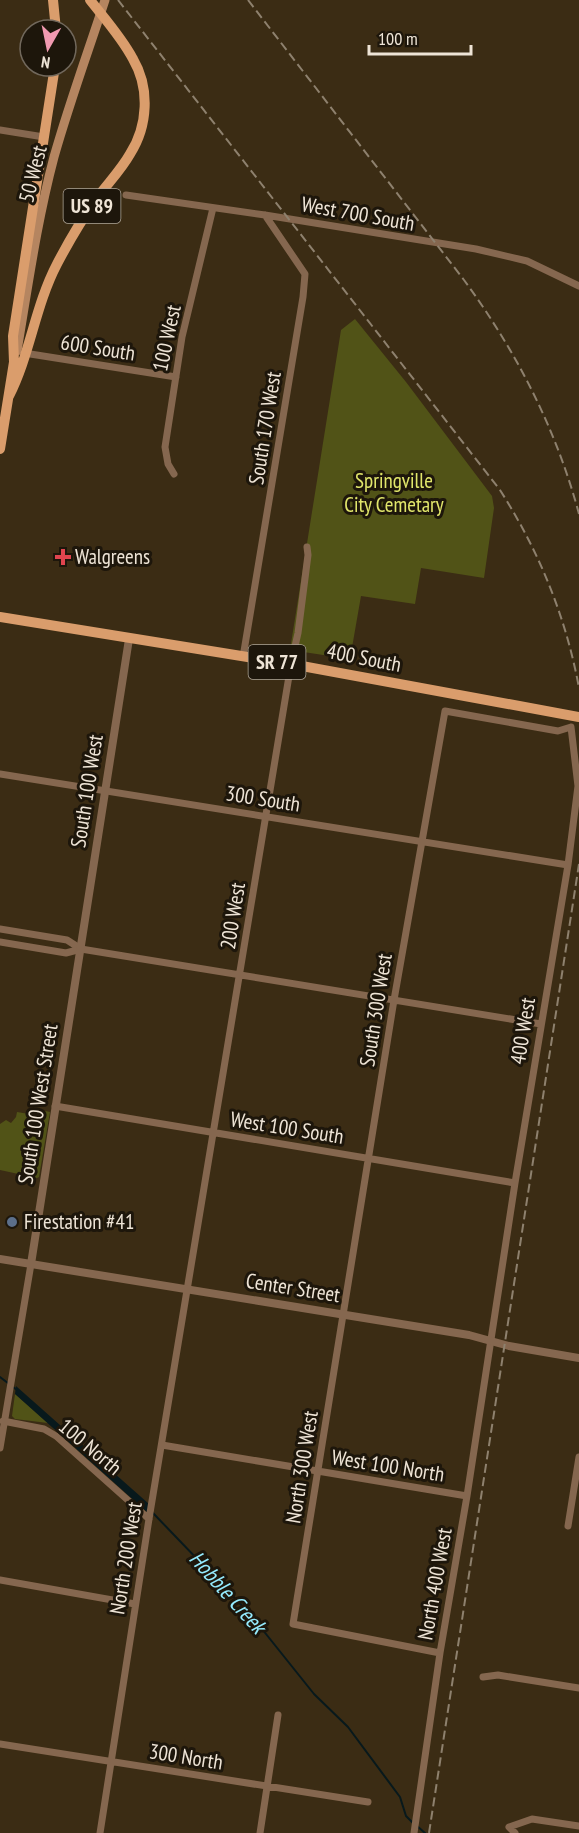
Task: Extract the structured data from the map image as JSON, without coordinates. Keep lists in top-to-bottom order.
{
  "streets": {
    "main road": [
      "50 West",
      "US 89",
      "400 South",
      "SR 77"
    ],
    "street": [
      "West 700 South",
      "100 West",
      "600 South",
      "South 170 West",
      "South 100 West",
      "300 South",
      "200 West",
      "South 300 West",
      "400 West",
      "South 100 West Street",
      "West 100 South",
      "Center Street",
      "100 North",
      "West 100 North",
      "North 300 West",
      "North 200 West",
      "North 400 West",
      "300 North"
    ]
  },
  "crossings": [
    ["50 West", "US 89"],
    ["50 West", "600 South"],
    ["US 89", "600 South"],
    ["West 700 South", "100 West"],
    ["West 700 South", "South 170 West"],
    ["100 West", "600 South"],
    ["South 170 West", "400 South"],
    ["400 South", "South 100 West"],
    ["400 South", "200 West"],
    ["South 100 West", "300 South"],
    ["South 100 West", "South 100 West Street"],
    ["300 South", "200 West"],
    ["300 South", "South 300 West"],
    ["300 South", "400 West"],
    ["200 West", "West 100 South"],
    ["200 West", "Center Street"],
    ["200 West", "North 200 West"],
    ["South 300 West", "400 West"],
    ["South 300 West", "West 100 South"],
    ["South 300 West", "Center Street"],
    ["South 300 West", "North 300 West"],
    ["400 West", "West 100 South"],
    ["400 West", "Center Street"],
    ["400 West", "North 400 West"],
    ["South 100 West Street", "West 100 South"],
    ["South 100 West Street", "Center Street"],
    ["Center Street", "North 300 West"],
    ["Center Street", "North 200 West"],
    ["Center Street", "North 400 West"],
    ["100 North", "North 200 West"],
    ["West 100 North", "North 300 West"],
    ["West 100 North", "North 200 West"],
    ["West 100 North", "North 400 West"],
    ["North 300 West", "North 400 West"],
    ["North 200 West", "300 North"]
  ],
  "water": ["Hobble Creek"],
  "parks": ["Springville City Cemetary"],
  "places": {
    "health": ["Walgreens"],
    "other": ["Firestation #41"]
  },
  "scale_bar": "100 m",
  "north": "bottom"
}
